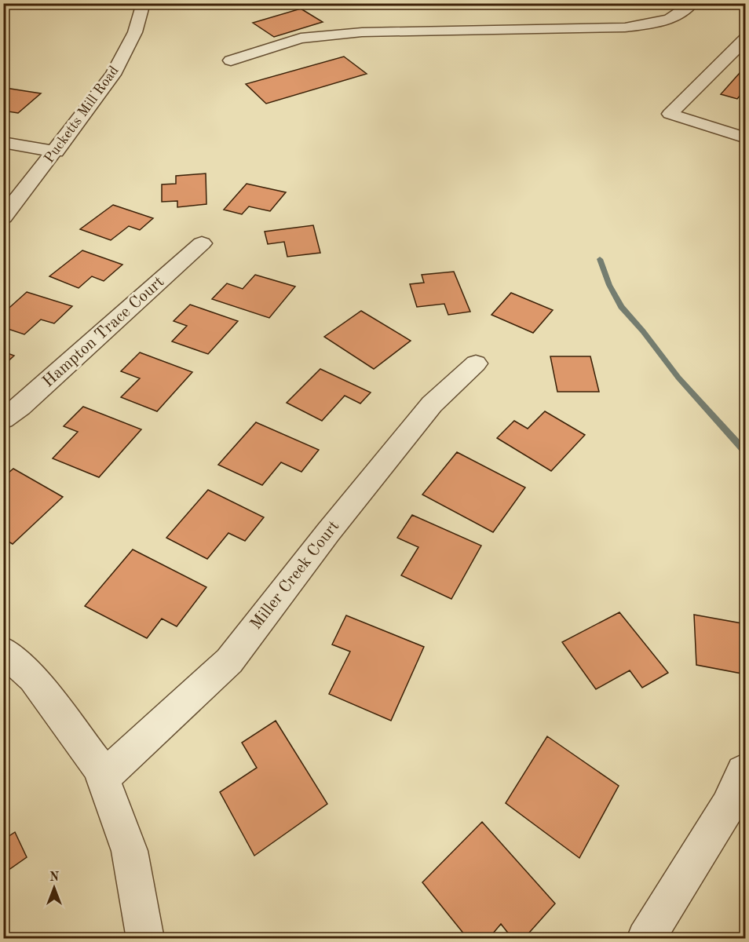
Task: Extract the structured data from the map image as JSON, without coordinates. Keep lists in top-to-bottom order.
{
  "streets": {
    "street": ["Pucketts Mill Road", "Hampton Trace Court", "Miller Creek Court"]
  },
  "north": "top"
}
